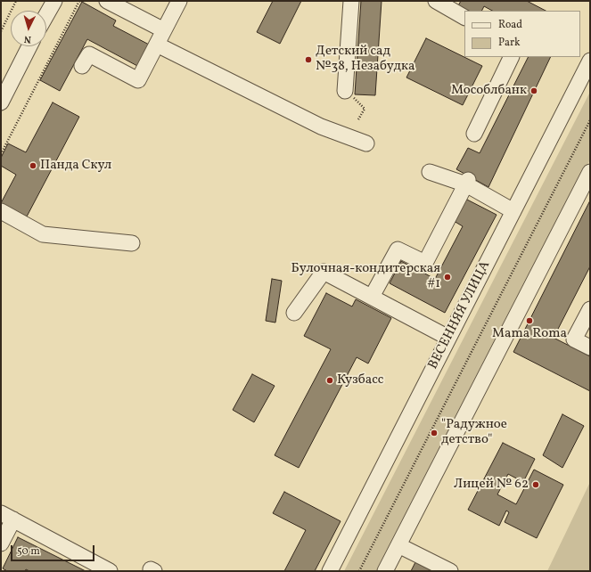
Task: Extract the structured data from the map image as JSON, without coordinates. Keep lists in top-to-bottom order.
{
  "streets": {
    "street": ["ВЕСЕННЯЯ УЛИЦА"]
  },
  "places": [
    "Детский сад №38, Незабудка",
    "Мособлбанк",
    "Панда Скул",
    "Булочная-кондитерская #1",
    "Mama Roma",
    "Кузбасс",
    "\"Радужное детство\"",
    "Лицей № 62"
  ],
  "legend": ["Road", "Park"],
  "scale_bar": "50 m",
  "north": "bottom"
}
